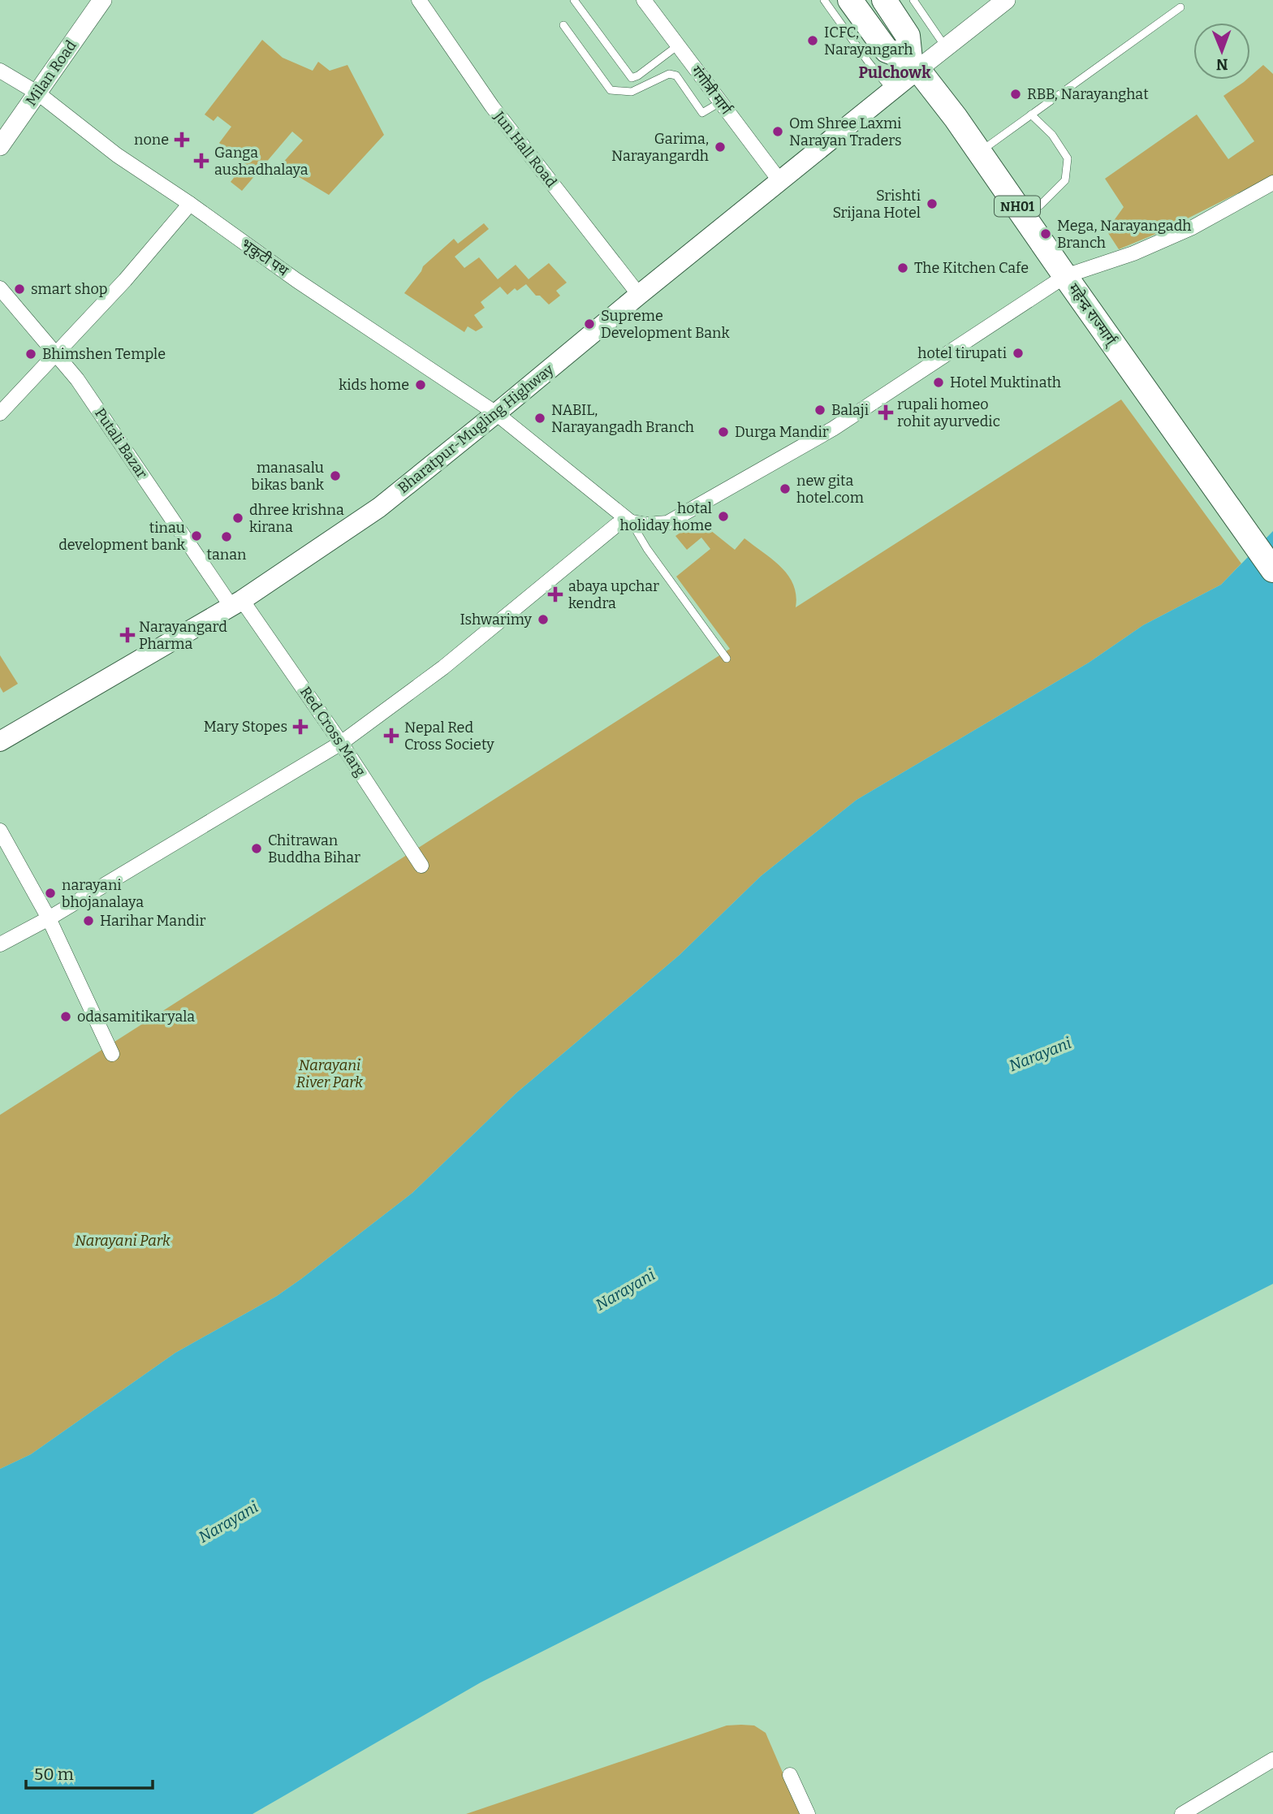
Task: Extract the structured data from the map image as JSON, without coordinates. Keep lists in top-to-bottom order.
{
  "streets": {
    "highway": ["NH01", "महेन्द्र राज्मार्ग्"],
    "main road": ["Bharatpur-Mugling Highway"],
    "street": [
      "Milan Road",
      "गंगोत्री मार्ग",
      "Jun Hall Road",
      "भृकुटी पथ",
      "Putali Bazar",
      "Red Cross Marg"
    ]
  },
  "crossings": [
    ["Milan Road", "भृकुटी पथ"],
    ["गंगोत्री मार्ग", "Bharatpur-Mugling Highway"],
    ["Jun Hall Road", "Bharatpur-Mugling Highway"],
    ["भृकुटी पथ", "Bharatpur-Mugling Highway"],
    ["महेन्द्र राज्मार्ग्", "Bharatpur-Mugling Highway"],
    ["Bharatpur-Mugling Highway", "Putali Bazar"],
    ["Bharatpur-Mugling Highway", "Red Cross Marg"],
    ["Putali Bazar", "Red Cross Marg"]
  ],
  "districts": ["Pulchowk"],
  "water": ["Narayani"],
  "parks": ["Narayani River Park", "Narayani Park"],
  "places": {
    "other": [
      "ICFC, Narayangarh",
      "RBB, Narayanghat",
      "Om Shree Laxmi Narayan Traders",
      "Garima, Narayangardh",
      "Srishti Srijana Hotel",
      "Mega, Narayangadh Branch",
      "The Kitchen Cafe",
      "smart shop",
      "Supreme Development Bank",
      "hotel tirupati",
      "Bhimshen Temple",
      "Hotel Muktinath",
      "kids home",
      "Balaji",
      "NABIL, Narayangadh Branch",
      "Durga Mandir",
      "manasalu bikas bank",
      "new gita hotel.com",
      "hotal holiday home",
      "dhree krishna kirana",
      "tinau development bank",
      "tanan",
      "Ishwarimy",
      "Chitrawan Buddha Bihar",
      "narayani bhojanalaya",
      "Harihar Mandir",
      "odasamitikaryala"
    ],
    "health": [
      "none",
      "Ganga aushadhalaya",
      "rupali homeo rohit ayurvedic",
      "abaya upchar kendra",
      "Narayangard Pharma",
      "Mary Stopes",
      "Nepal Red Cross Society"
    ]
  },
  "scale_bar": "50 m",
  "north": "bottom"
}
